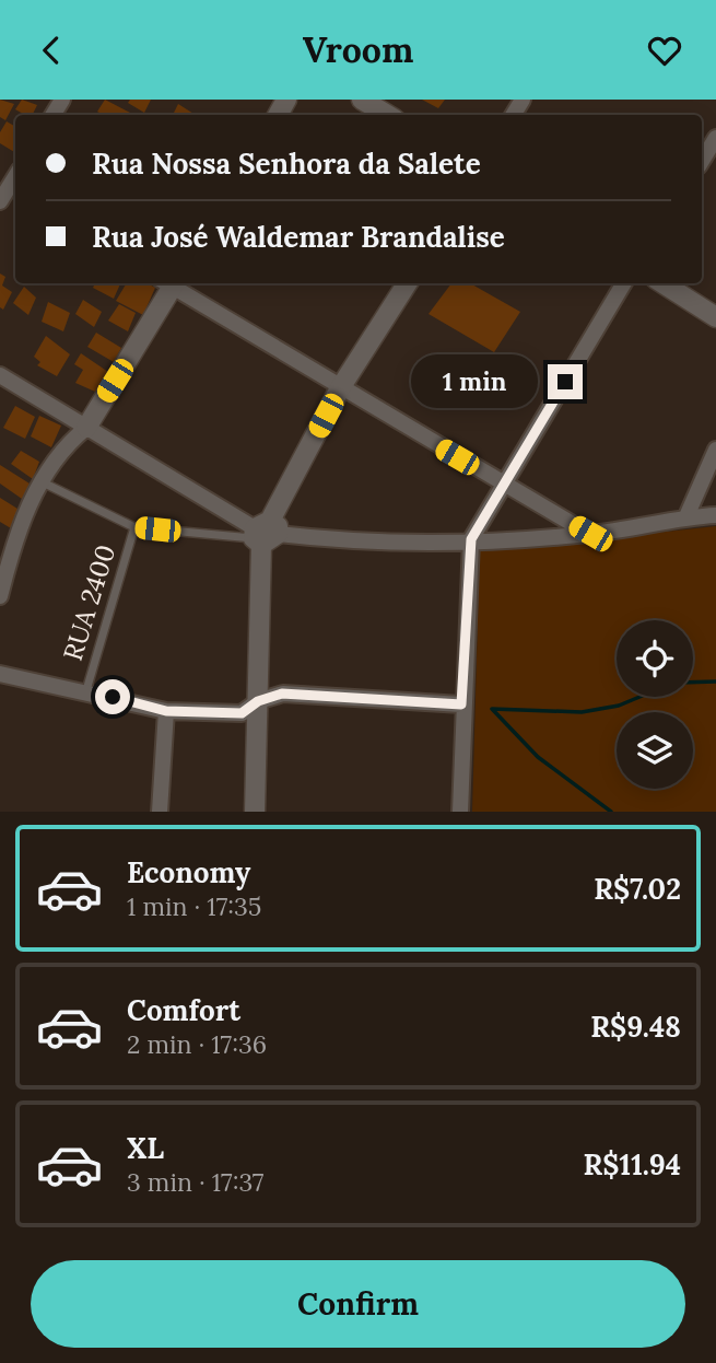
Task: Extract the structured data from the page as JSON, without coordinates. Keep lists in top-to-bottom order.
{
  "streets": {
    "lane": ["RUA 2400"]
  },
  "page": {
    "header": "Vroom",
    "banner": ["Rua Nossa Senhora da Salete", "Rua José Waldemar Brandalise"],
    "bubble": "1 min",
    "list": [
      {
        "name": "Economy",
        "note": "1 min · 17:35",
        "value": "R$7.02"
      },
      {
        "name": "Comfort",
        "note": "2 min · 17:36",
        "value": "R$9.48"
      },
      {
        "name": "XL",
        "note": "3 min · 17:37",
        "value": "R$11.94"
      }
    ],
    "buttons": "Confirm"
  }
}
